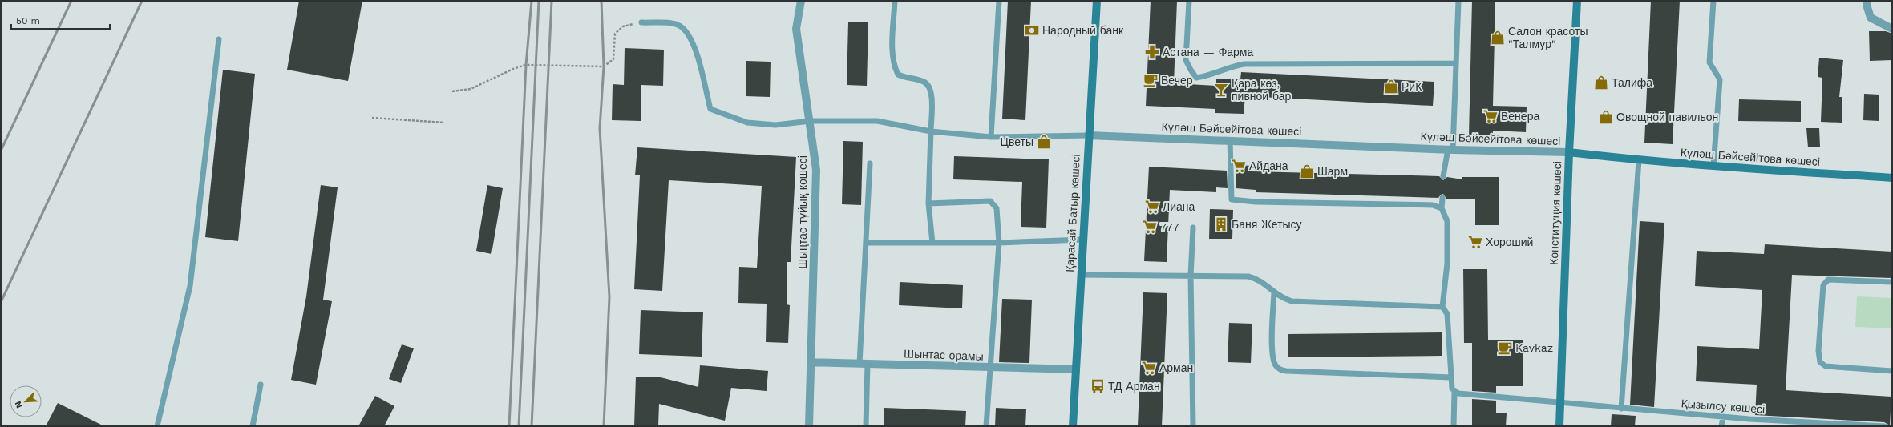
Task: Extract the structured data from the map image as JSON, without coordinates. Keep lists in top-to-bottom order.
{
  "streets": {
    "street": [
      "Күләш Бәйсейітова көшесі",
      "Шыңтас тұйық көшесі",
      "Қарасай Батыр көшесі",
      "Конституция көшесі",
      "Шынтас орамы"
    ],
    "lane": ["Қызылсу көшесі"]
  },
  "crossings": [
    ["Күләш Бәйсейітова көшесі", "Қарасай Батыр көшесі"],
    ["Күләш Бәйсейітова көшесі", "Конституция көшесі"],
    ["Шыңтас тұйық көшесі", "Шынтас орамы"],
    ["Қарасай Батыр көшесі", "Шынтас орамы"],
    ["Конституция көшесі", "Қызылсу көшесі"]
  ],
  "places": {
    "bank": ["Народный банк"],
    "shop": [
      "Салон красоты \"Талмур\"",
      "Талифа",
      "РиК",
      "Овощной павильон",
      "Цветы",
      "Шарм"
    ],
    "pharmacy": ["Астана — Фарма"],
    "cafe": ["Вечер", "Kavkaz"],
    "bar": ["Қара көз, пивной бар"],
    "supermarket": [
      "Венера",
      "Айдана",
      "Лиана",
      "777",
      "Хороший",
      "Арман"
    ],
    "building": ["Баня Жетысу"],
    "bus stop": ["ТД Арман"]
  },
  "scale_bar": "50 m",
  "north": "bottom left"
}
